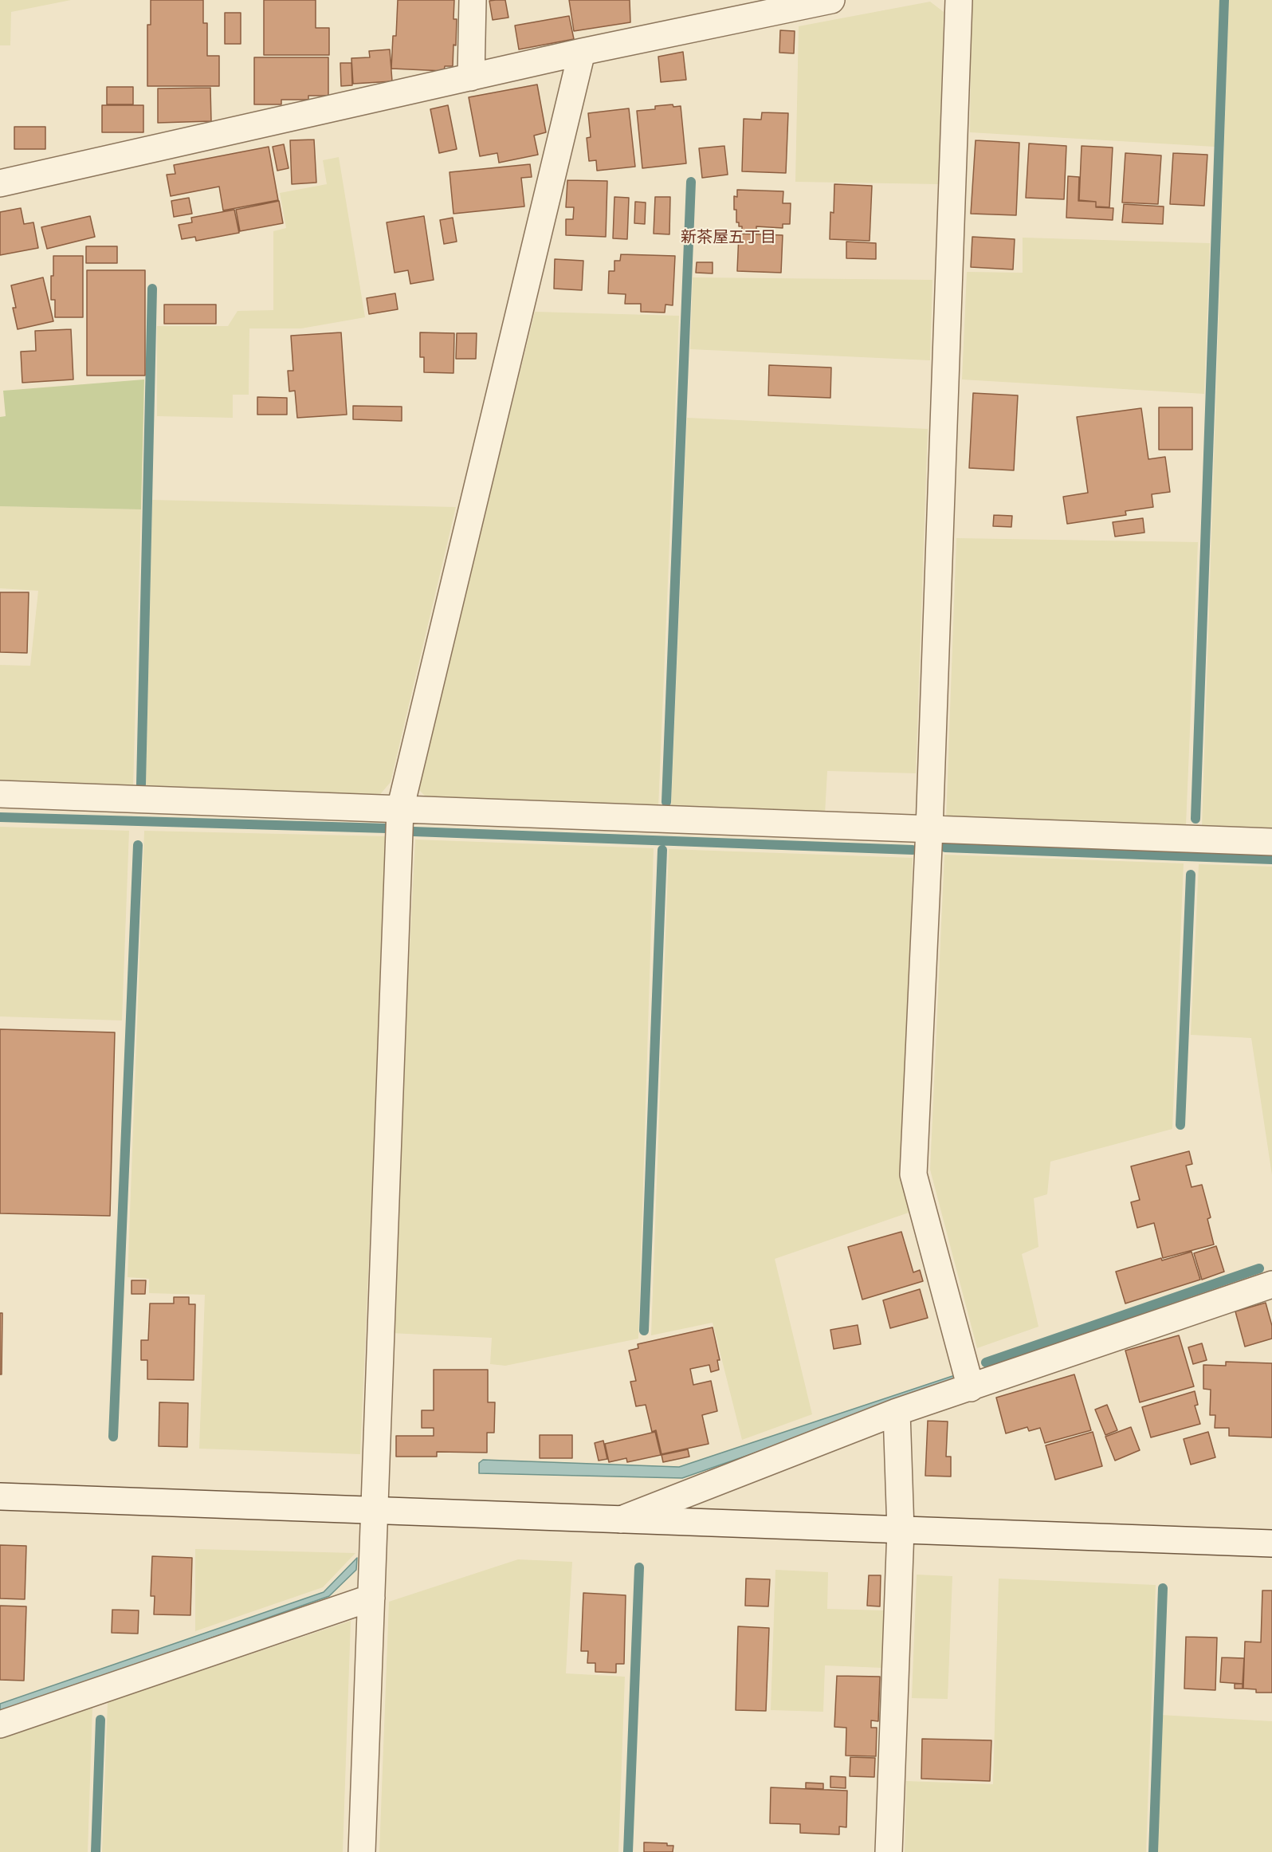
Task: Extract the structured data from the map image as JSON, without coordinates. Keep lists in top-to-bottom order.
{
  "districts": ["新茶屋五丁目"]
}
